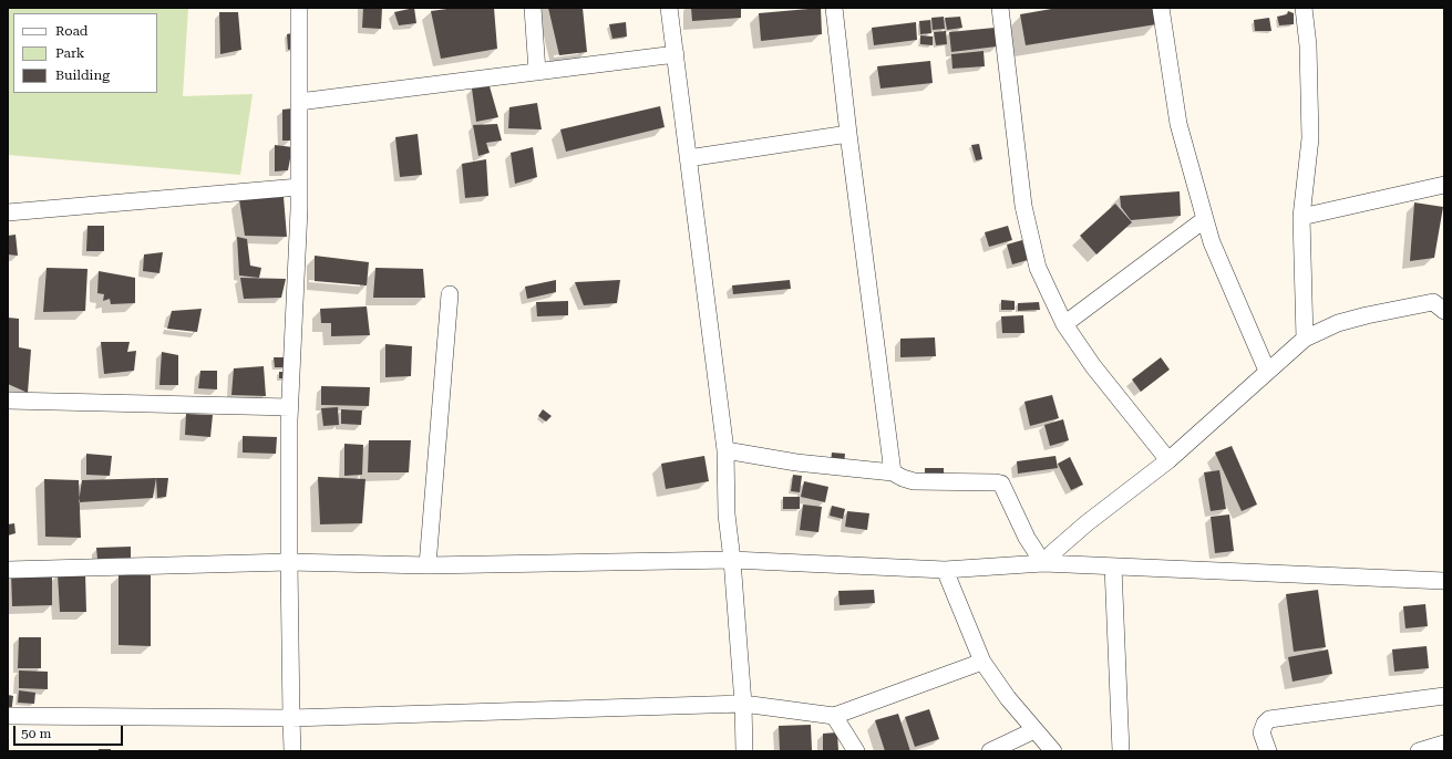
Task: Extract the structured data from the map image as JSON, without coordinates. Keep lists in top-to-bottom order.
{
  "legend": ["Road", "Park", "Building"],
  "scale_bar": "50 m"
}
